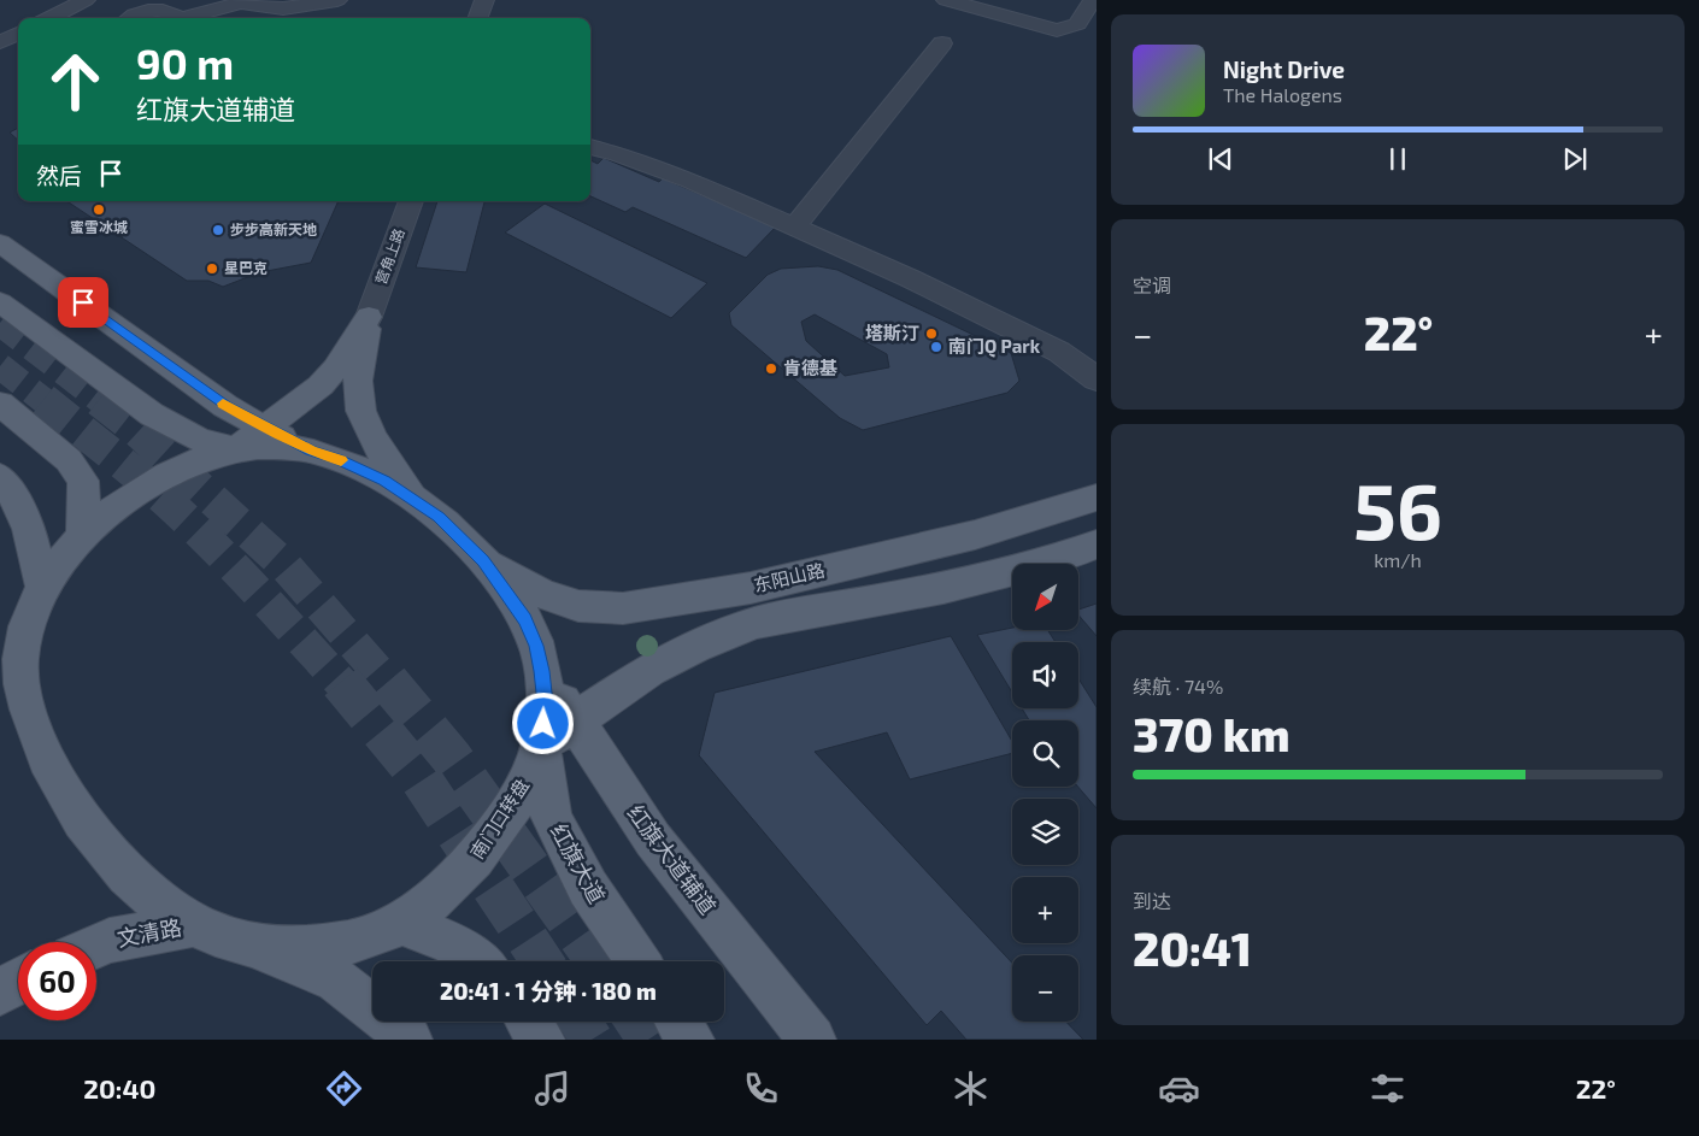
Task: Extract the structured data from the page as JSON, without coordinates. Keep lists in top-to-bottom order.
{
  "streets": {
    "main road": [
      "东阳山路",
      "南门口转盘",
      "红旗大道辅道",
      "红旗大道",
      "文清路"
    ],
    "street": ["营角上路"]
  },
  "crossings": [
    ["东阳山路", "南门口转盘"],
    ["东阳山路", "红旗大道辅道"],
    ["东阳山路", "红旗大道"],
    ["南门口转盘", "红旗大道辅道"],
    ["南门口转盘", "红旗大道"],
    ["南门口转盘", "文清路"],
    ["红旗大道辅道", "红旗大道"]
  ],
  "places": [
    "蜜雪冰城",
    "步步高新天地",
    "星巴克",
    "塔斯汀",
    "南门Q Park",
    "肯德基"
  ],
  "north": "bottom left",
  "page": {
    "turn": ["90 m", "红旗大道辅道"],
    "song": ["Night Drive", "The Halogens"],
    "then": "然后",
    "tile": [
      "空调",
      ["56", "km/h"],
      ["续航 · 74%", "370 km"],
      ["到达", "20:41"]
    ],
    "heat": ["−", "22°", "+"],
    "map_buttons": ["+", "−"],
    "limit": "60",
    "trip": "20:41 · 1 分钟 · 180 m",
    "tabs": ["20:40", "22°"]
  }
}
